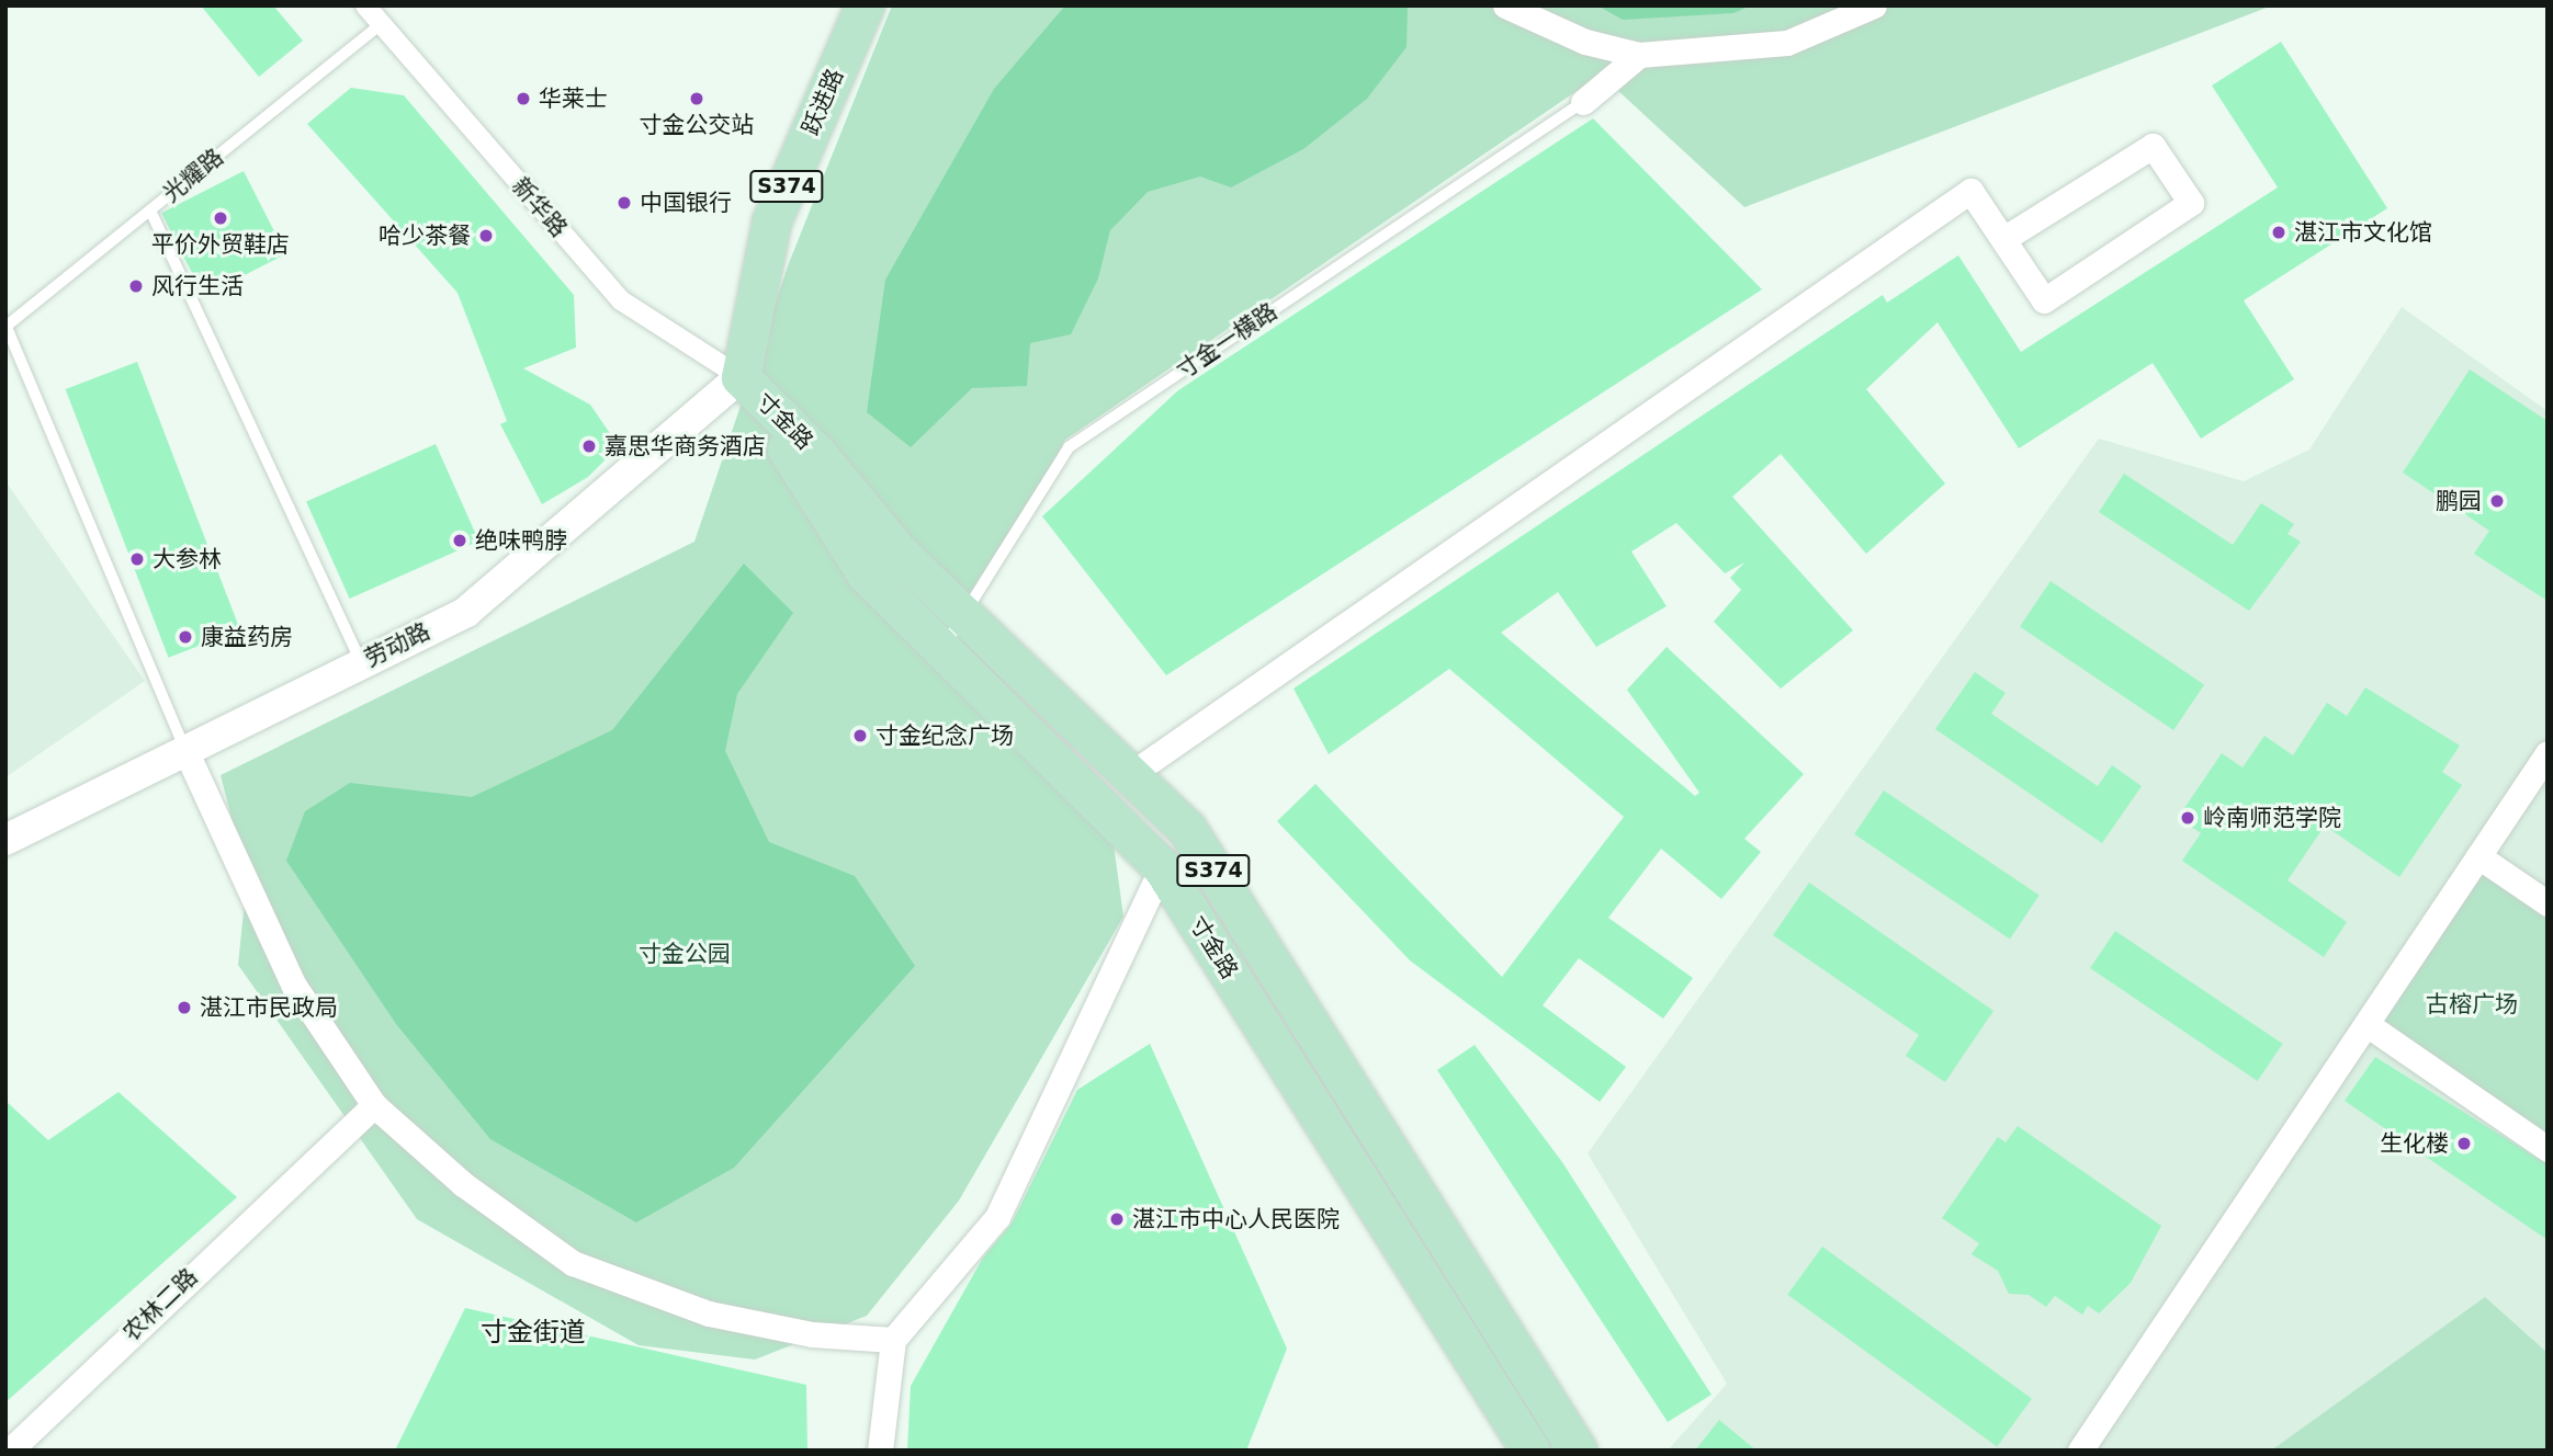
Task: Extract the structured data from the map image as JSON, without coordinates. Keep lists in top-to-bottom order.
{
  "streets": {
    "main road": ["跃进路", "S374", "寸金路"],
    "street": ["新华路", "劳动路", "农林二路"],
    "lane": ["光耀路", "寸金一横路"]
  },
  "crossings": [
    ["跃进路", "新华路"],
    ["跃进路", "寸金路"],
    ["跃进路", "劳动路"],
    ["光耀路", "新华路"],
    ["新华路", "寸金路"],
    ["新华路", "劳动路"],
    ["寸金一横路", "寸金路"],
    ["寸金路", "劳动路"]
  ],
  "districts": ["寸金街道"],
  "parks": ["寸金公园", "古榕广场"],
  "places": [
    "华莱士",
    "寸金公交站",
    "中国银行",
    "平价外贸鞋店",
    "湛江市文化馆",
    "哈少茶餐",
    "风行生活",
    "嘉思华商务酒店",
    "鹏园",
    "绝味鸭脖",
    "大参林",
    "康益药房",
    "寸金纪念广场",
    "岭南师范学院",
    "湛江市民政局",
    "生化楼",
    "湛江市中心人民医院"
  ]
}
